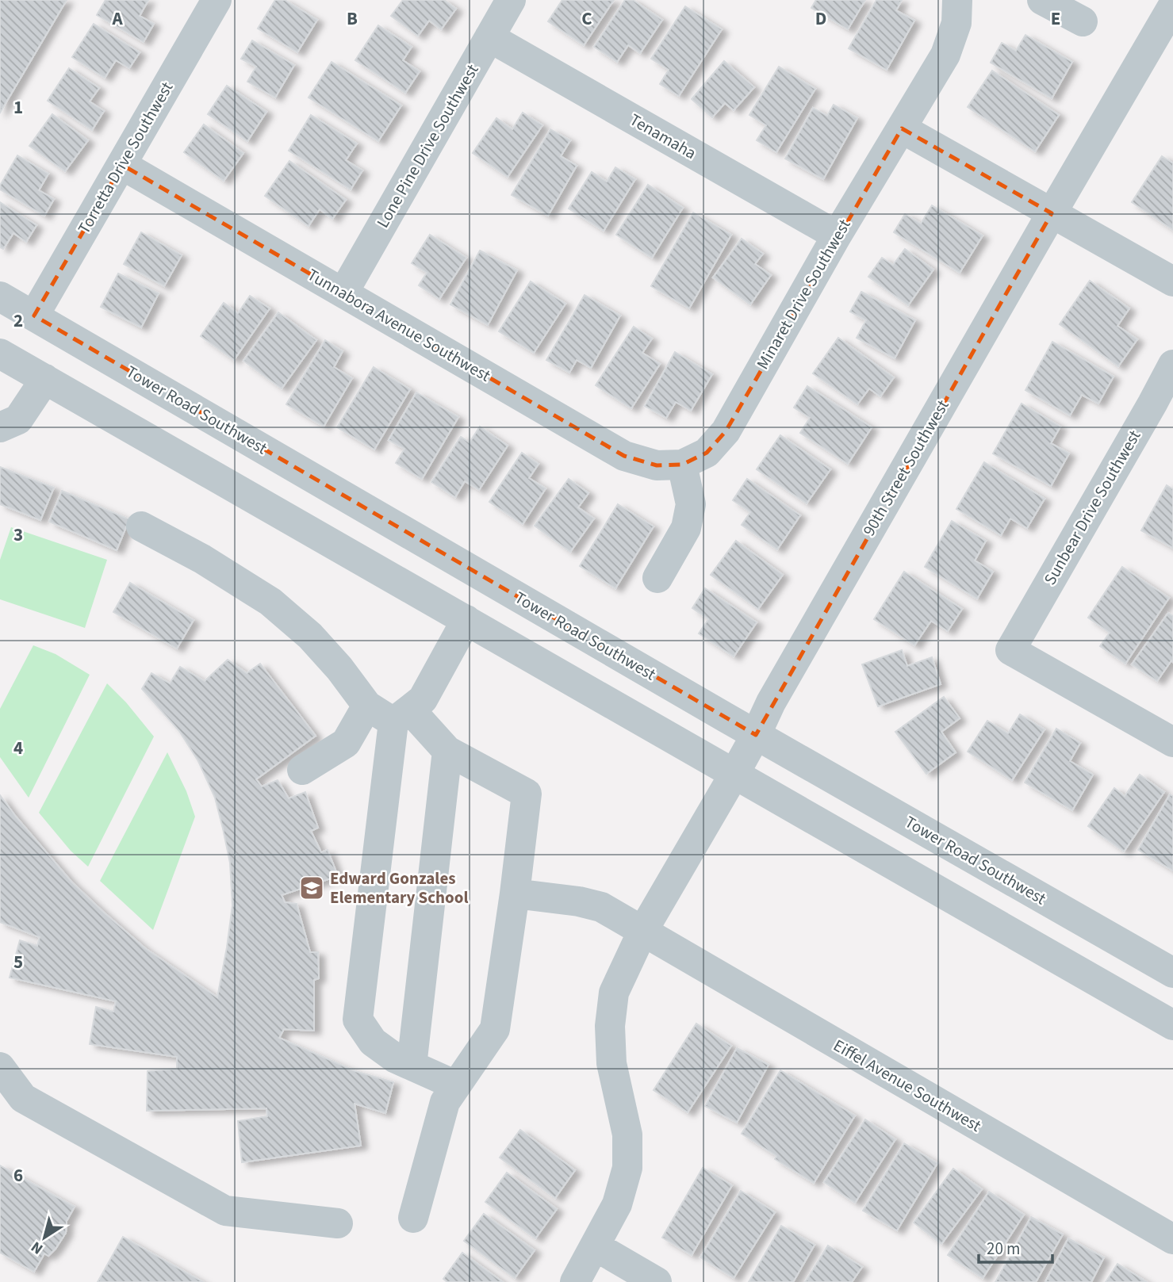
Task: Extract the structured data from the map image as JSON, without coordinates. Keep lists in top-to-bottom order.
{
  "streets": {
    "street": [
      "Tenamaha",
      "Lone Pine Drive Southwest",
      "Torretta Drive Southwest",
      "Minaret Drive Southwest",
      "Tunnabora Avenue Southwest",
      "Tower Road Southwest",
      "90th Street Southwest",
      "Sunbear Drive Southwest",
      "Eiffel Avenue Southwest"
    ]
  },
  "crossings": [
    ["Tenamaha", "Lone Pine Drive Southwest"],
    ["Tenamaha", "Minaret Drive Southwest"],
    ["Lone Pine Drive Southwest", "Tunnabora Avenue Southwest"],
    ["Torretta Drive Southwest", "Tunnabora Avenue Southwest"],
    ["Torretta Drive Southwest", "Tower Road Southwest"],
    ["Minaret Drive Southwest", "Tunnabora Avenue Southwest"],
    ["Tower Road Southwest", "90th Street Southwest"],
    ["90th Street Southwest", "Eiffel Avenue Southwest"]
  ],
  "places": {
    "school or university": ["Edward Gonzales Elementary School"]
  },
  "scale_bar": "20 m",
  "north": "bottom left",
  "grid": {
    "columns": [
      "A",
      "B",
      "C",
      "D",
      "E"
    ],
    "rows": [
      "1",
      "2",
      "3",
      "4",
      "5",
      "6"
    ]
  }
}
